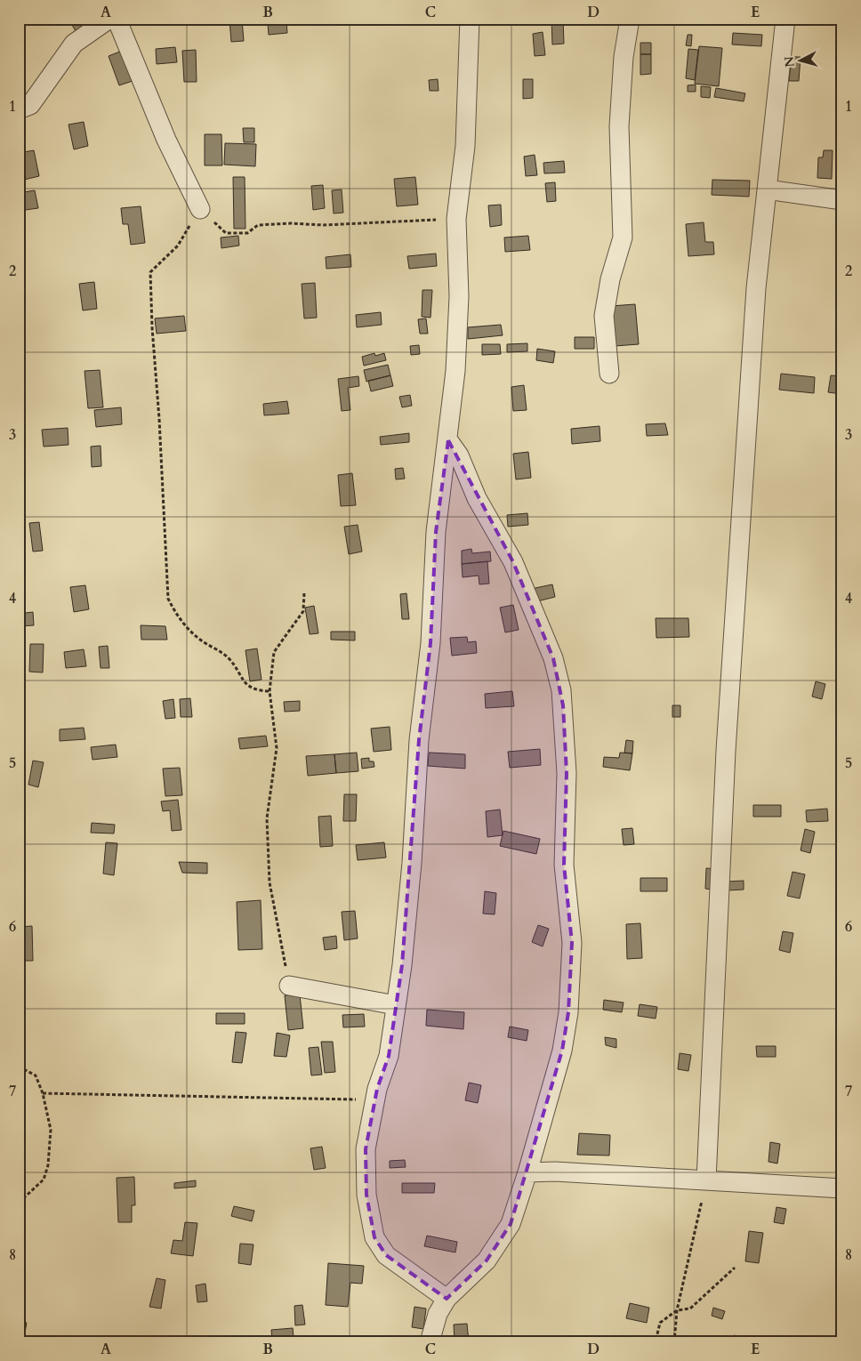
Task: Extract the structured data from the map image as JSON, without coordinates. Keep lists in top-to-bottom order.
{
  "north": "left",
  "grid": {
    "columns": [
      "A",
      "B",
      "C",
      "D",
      "E"
    ],
    "rows": [
      "1",
      "2",
      "3",
      "4",
      "5",
      "6",
      "7",
      "8"
    ]
  }
}
